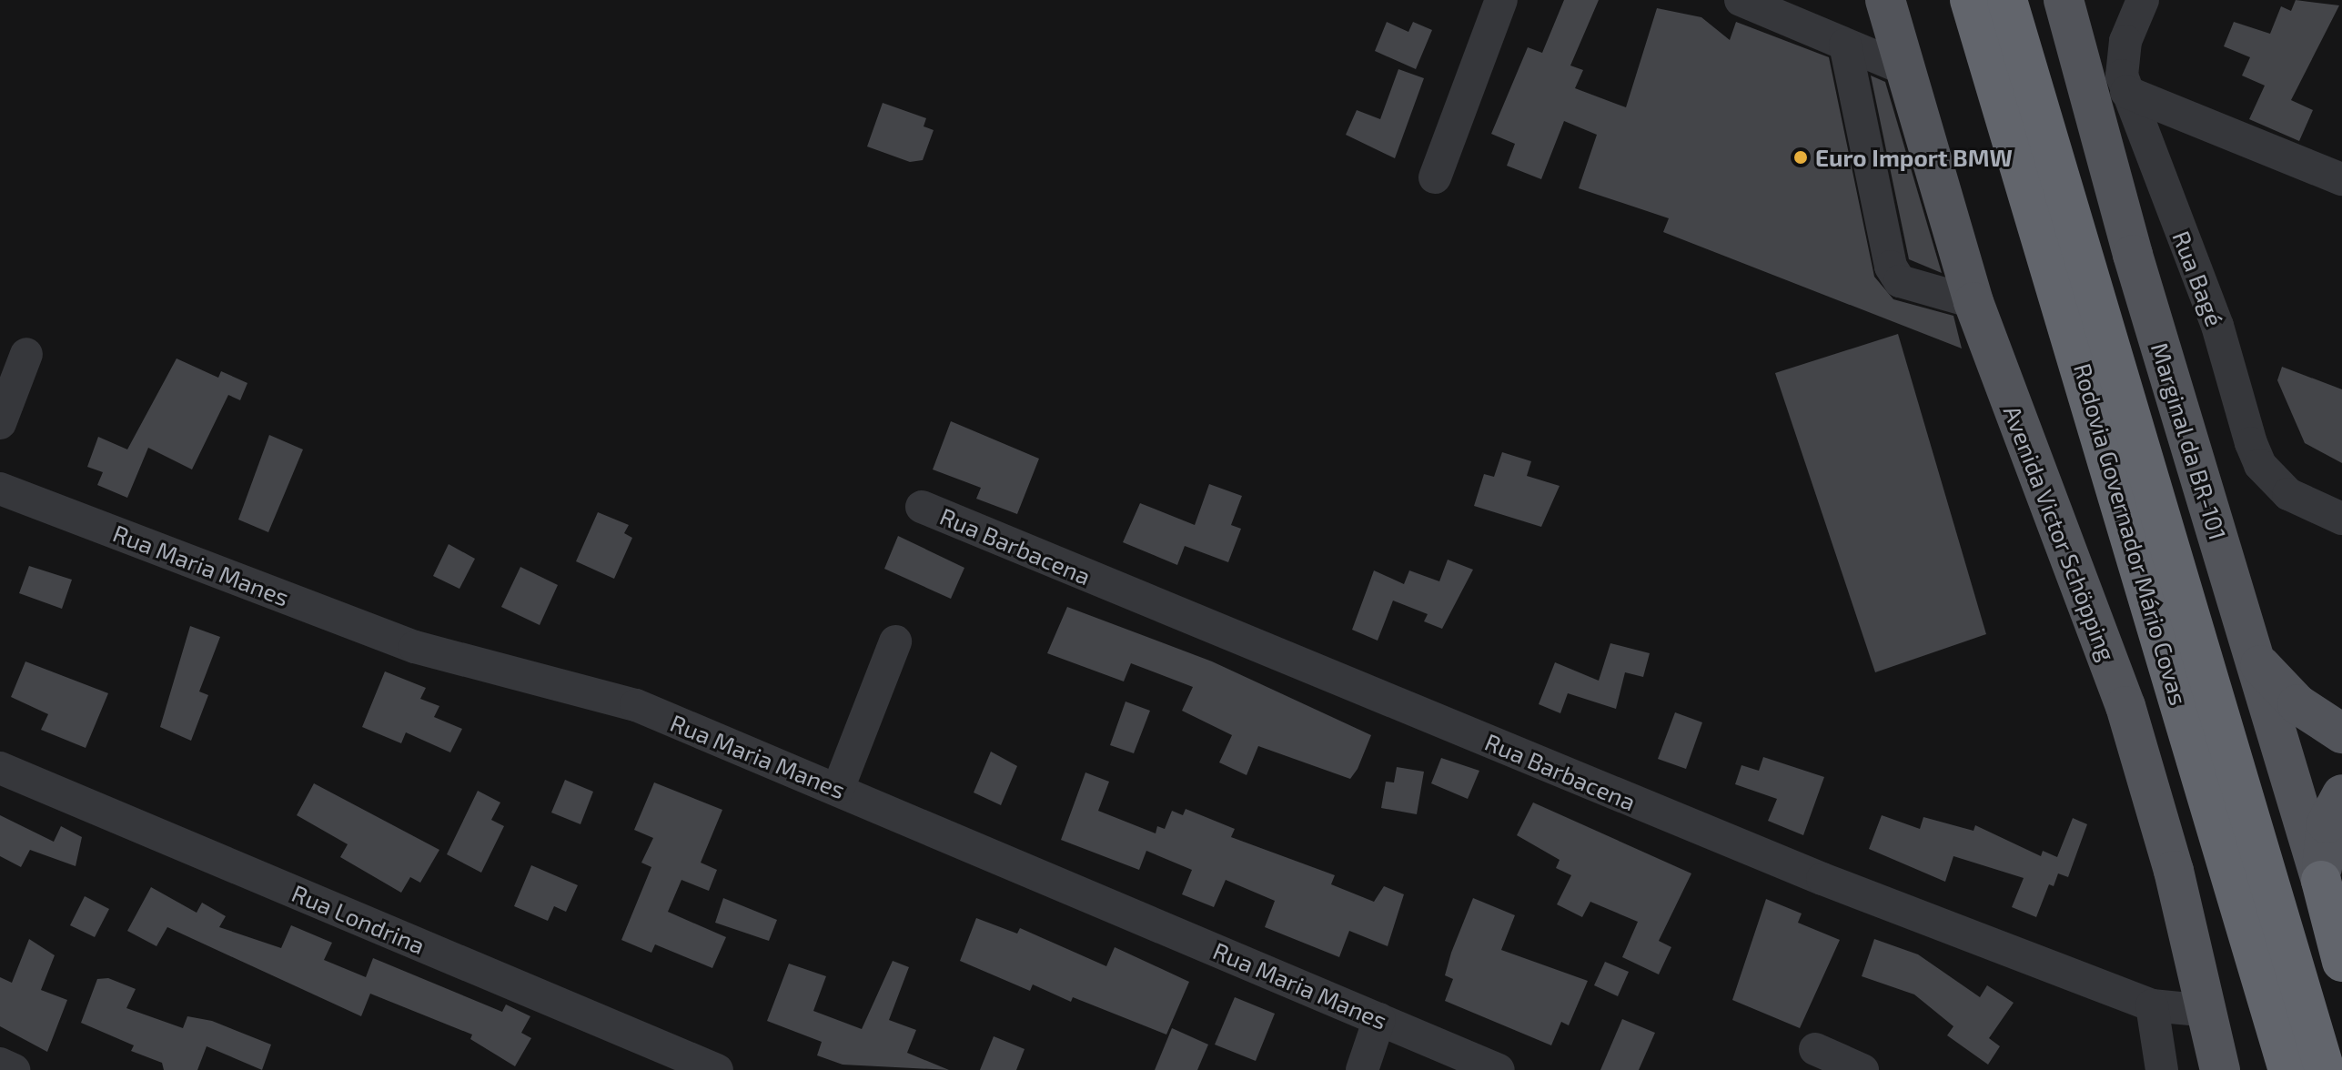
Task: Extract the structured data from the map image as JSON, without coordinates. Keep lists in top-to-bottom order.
{
  "streets": {
    "highway": ["Rodovia Governador Mário Covas"],
    "main road": ["Marginal da BR-101", "Avenida Victor Schöpping"],
    "street": [
      "Rua Bagé",
      "Rua Barbacena",
      "Rua Maria Manes",
      "Rua Londrina"
    ]
  },
  "crossings": [
    ["Avenida Victor Schöpping", "Rua Barbacena"]
  ],
  "places": ["Euro Import BMW"]
}
